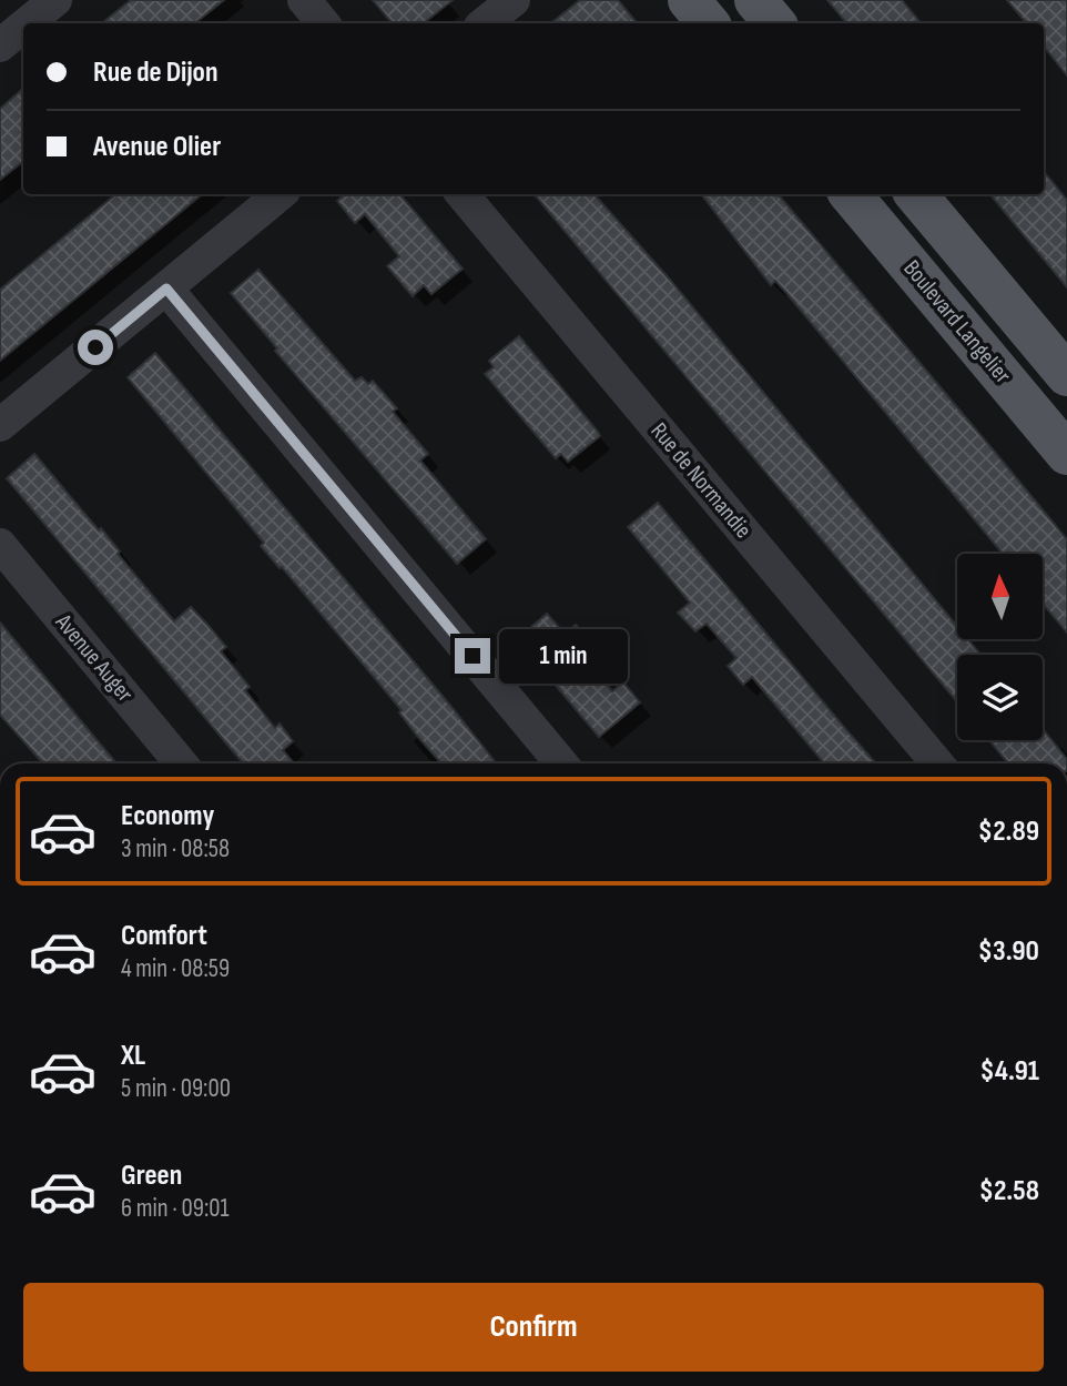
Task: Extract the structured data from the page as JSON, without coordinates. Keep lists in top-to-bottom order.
{
  "streets": {
    "main road": ["Boulevard Langelier"],
    "street": ["Rue de Normandie", "Avenue Auger"]
  },
  "north": "top",
  "page": {
    "banner": ["Rue de Dijon", "Avenue Olier"],
    "bubble": "1 min",
    "list": [
      {
        "name": "Economy",
        "note": "3 min · 08:58",
        "value": "$2.89"
      },
      {
        "name": "Comfort",
        "note": "4 min · 08:59",
        "value": "$3.90"
      },
      {
        "name": "XL",
        "note": "5 min · 09:00",
        "value": "$4.91"
      },
      {
        "name": "Green",
        "note": "6 min · 09:01",
        "value": "$2.58"
      }
    ],
    "buttons": "Confirm"
  }
}
